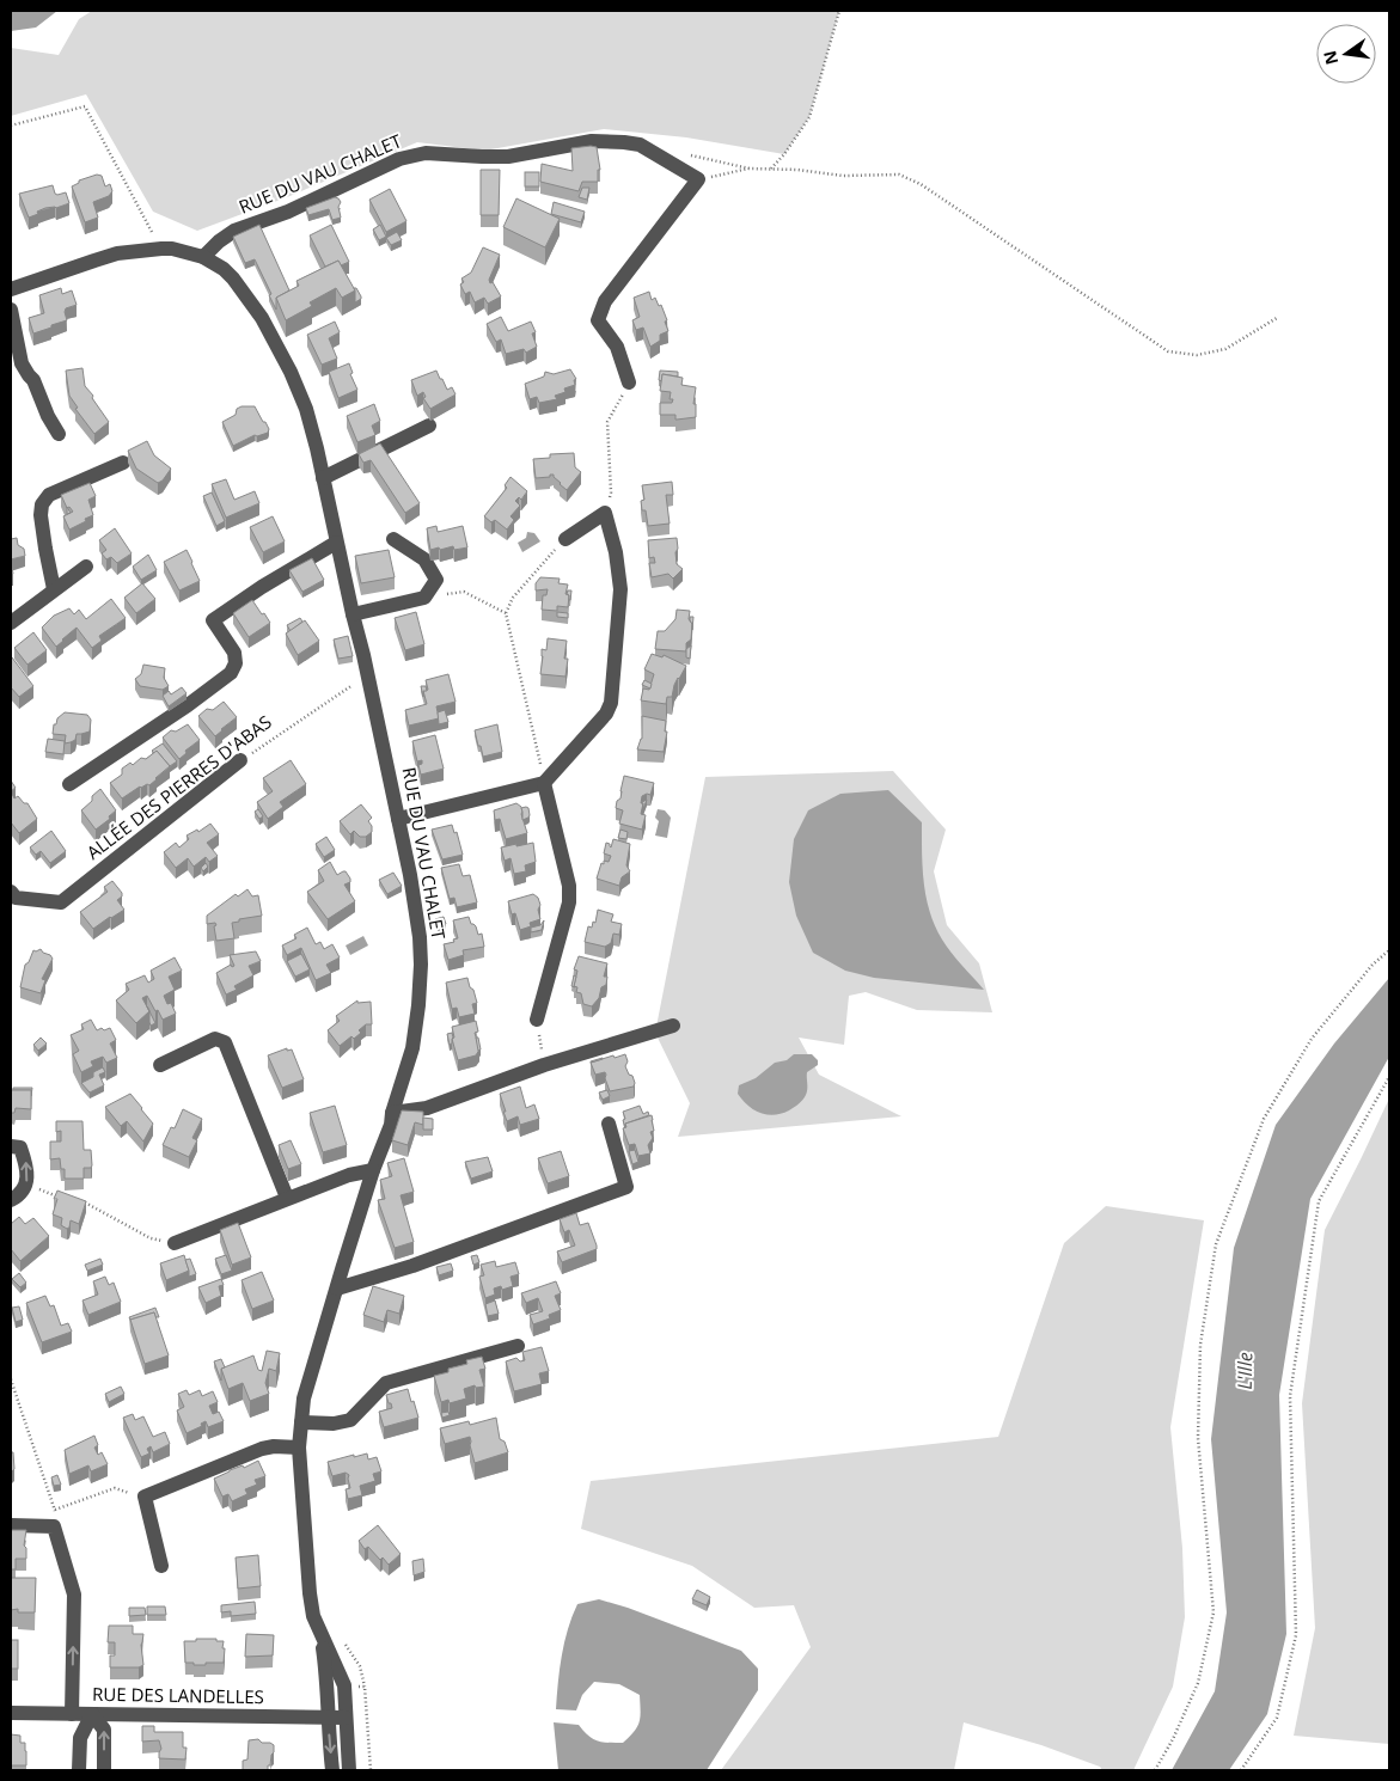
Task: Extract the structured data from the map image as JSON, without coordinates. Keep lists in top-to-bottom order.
{
  "streets": {
    "street": ["RUE DU VAU CHALET", "ALLÉE DES PIERRES D'ABAS", "RUE DES LANDELLES"]
  },
  "crossings": [
    ["RUE DU VAU CHALET", "ALLÉE DES PIERRES D'ABAS"],
    ["RUE DU VAU CHALET", "RUE DES LANDELLES"]
  ],
  "water": ["L'Ille"],
  "north": "left"
}
